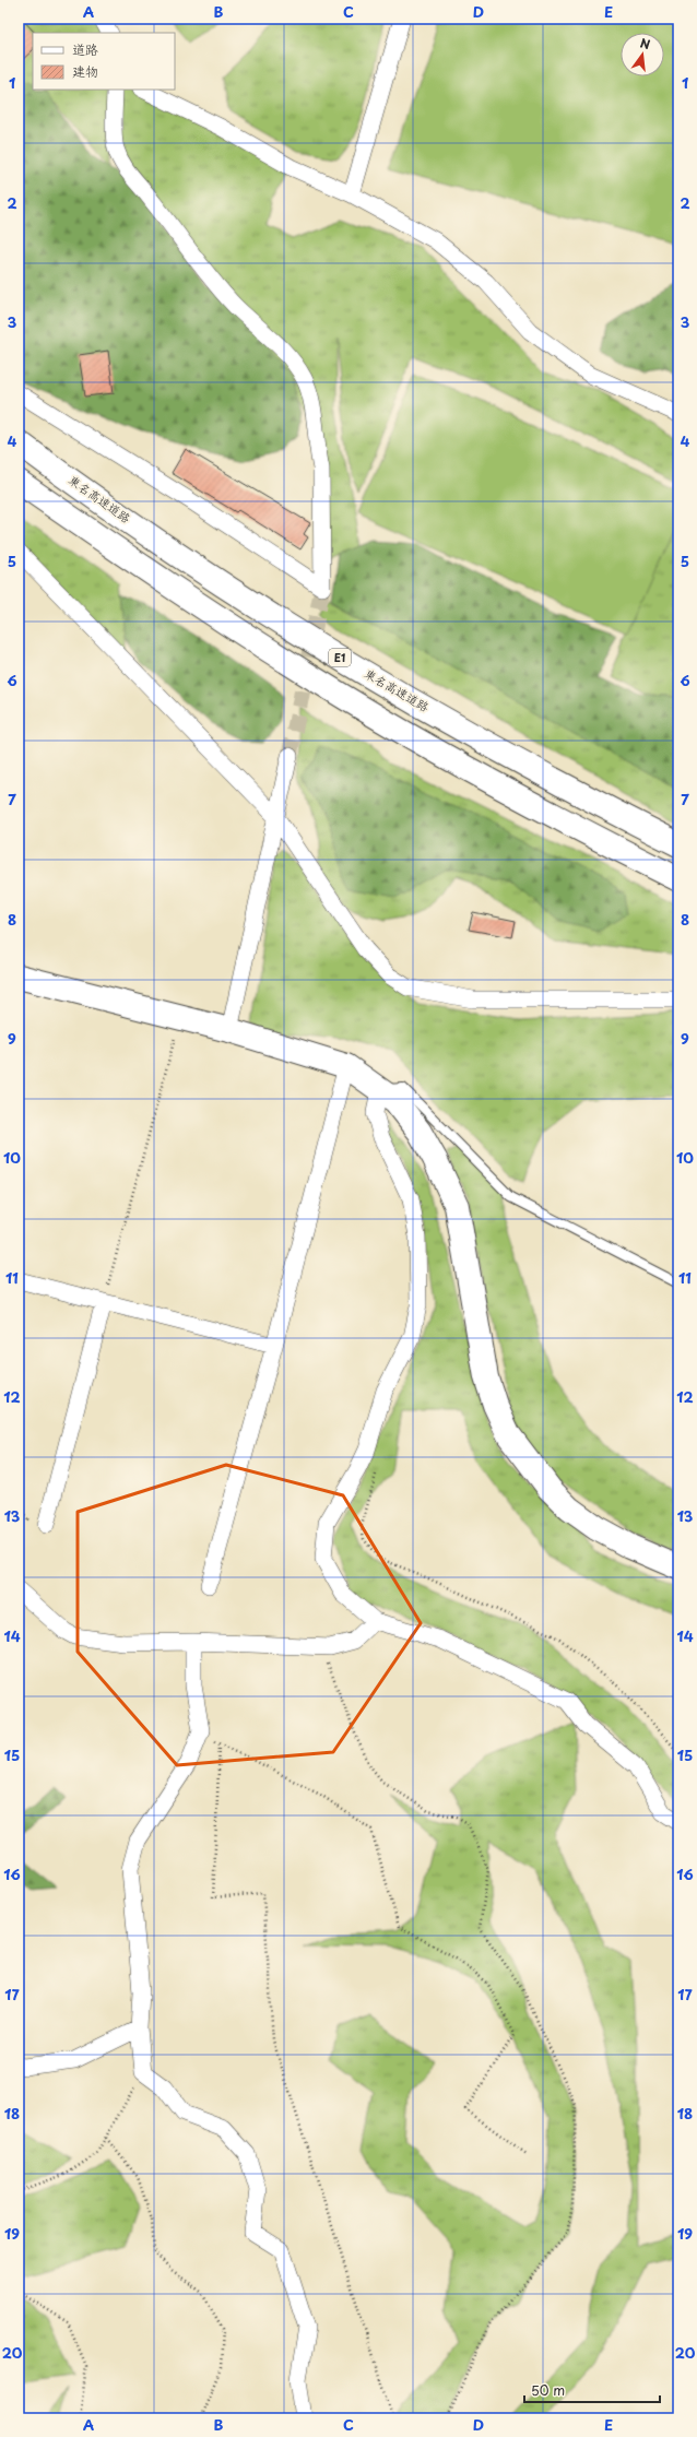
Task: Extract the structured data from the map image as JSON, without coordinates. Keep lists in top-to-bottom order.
{
  "streets": {
    "main road": ["東名高速道路", "E1"]
  },
  "legend": ["道路", "建物"],
  "scale_bar": "50 m",
  "north": "top",
  "grid": {
    "columns": [
      "A",
      "B",
      "C",
      "D",
      "E"
    ],
    "rows": [
      "1",
      "2",
      "3",
      "4",
      "5",
      "6",
      "7",
      "8",
      "9",
      "10",
      "11",
      "12",
      "13",
      "14",
      "15",
      "16",
      "17",
      "18",
      "19",
      "20"
    ]
  }
}
